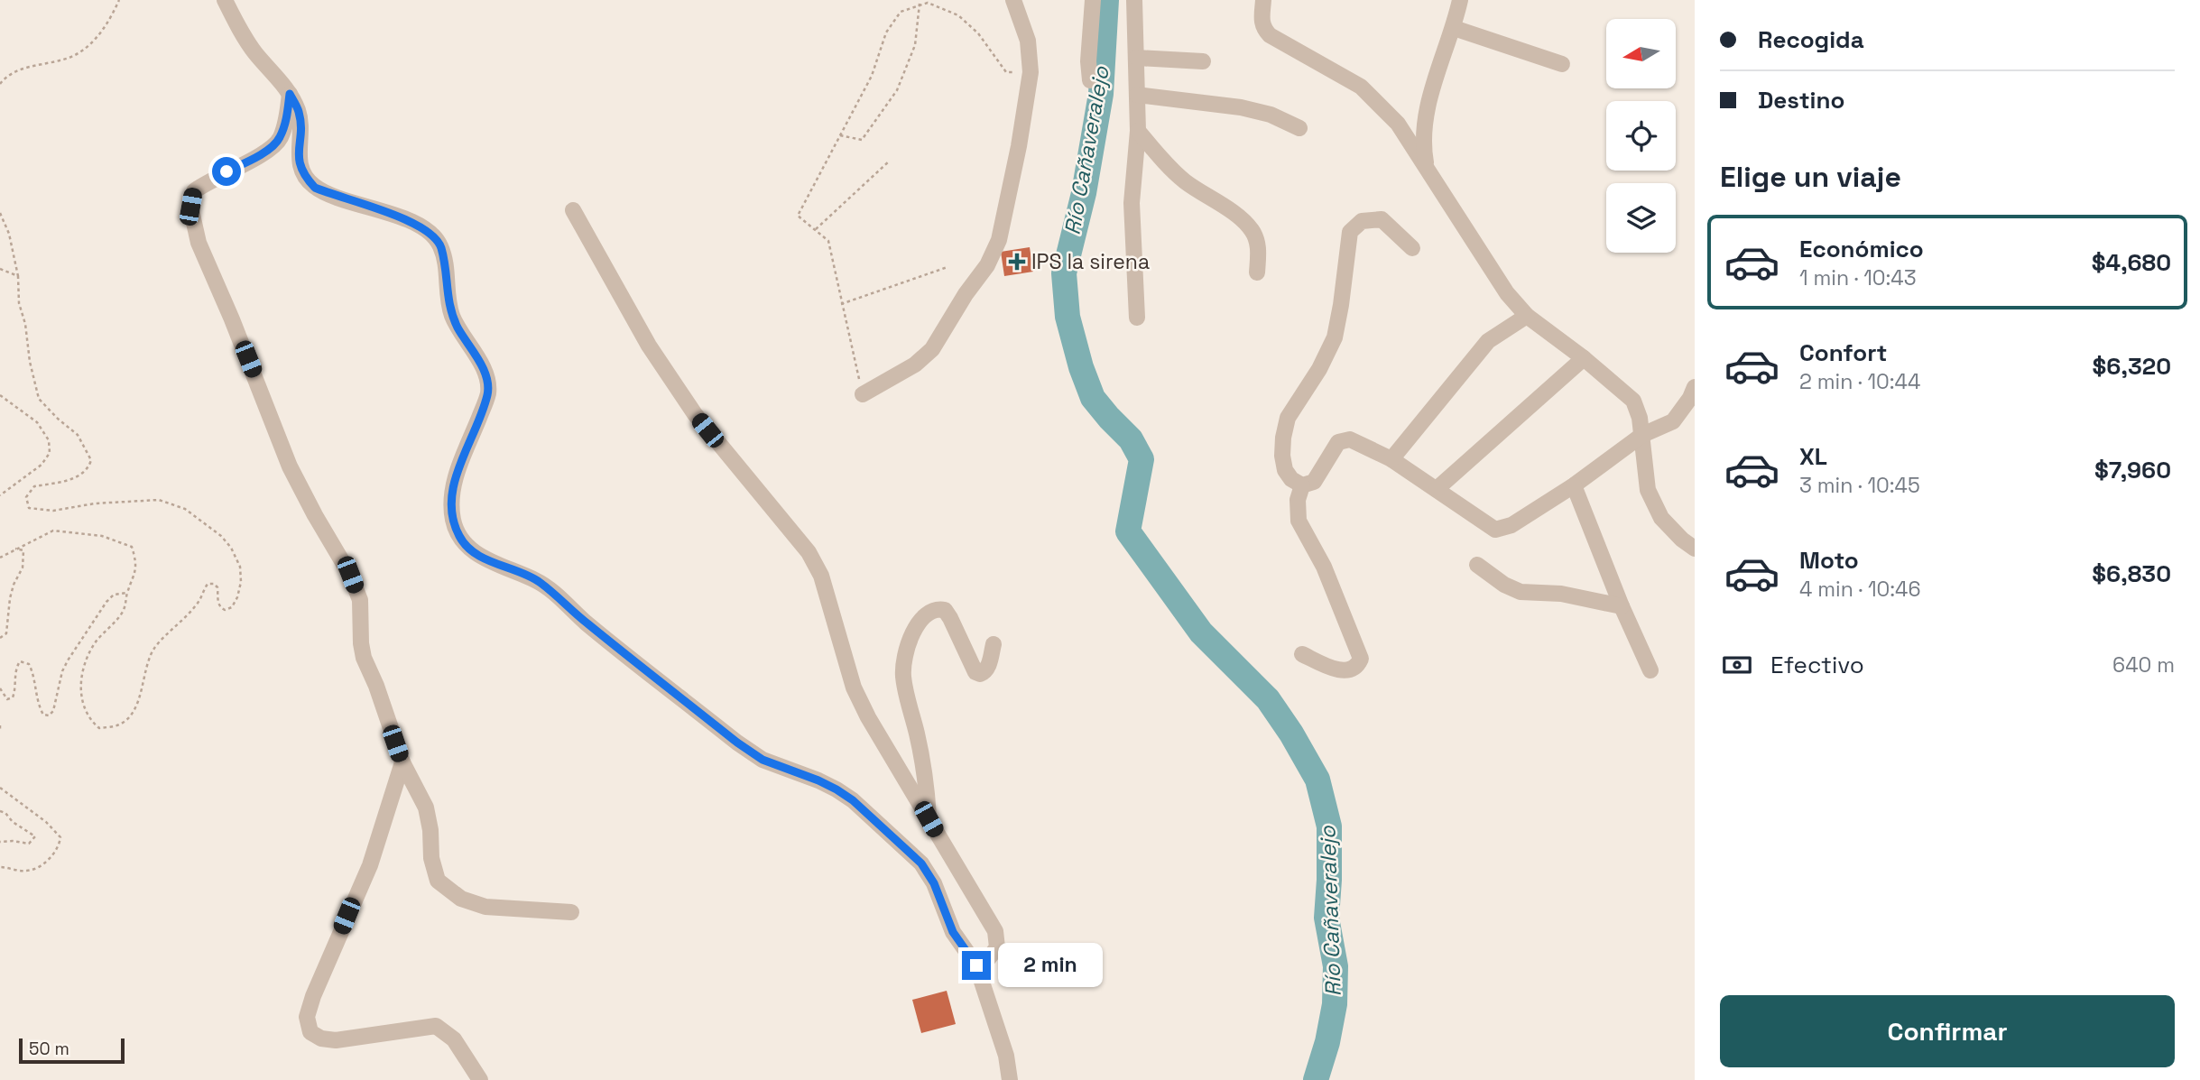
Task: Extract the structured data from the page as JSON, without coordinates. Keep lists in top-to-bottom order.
{
  "water": ["Río Cañaveralejo"],
  "places": {
    "health": ["IPS la sirena"]
  },
  "scale_bar": "50 m",
  "north": "left",
  "page": {
    "banner": ["Recogida", "Destino"],
    "heading": "Elige un viaje",
    "list": [
      {
        "name": "Económico",
        "note": "1 min · 10:43",
        "value": "$4,680"
      },
      {
        "name": "Confort",
        "note": "2 min · 10:44",
        "value": "$6,320"
      },
      {
        "name": "XL",
        "note": "3 min · 10:45",
        "value": "$7,960"
      },
      {
        "name": "Moto",
        "note": "4 min · 10:46",
        "value": "$6,830"
      }
    ],
    "pay": ["Efectivo", "640 m"],
    "bubble": "2 min",
    "buttons": "Confirmar",
    "scale": "50 m"
  }
}
